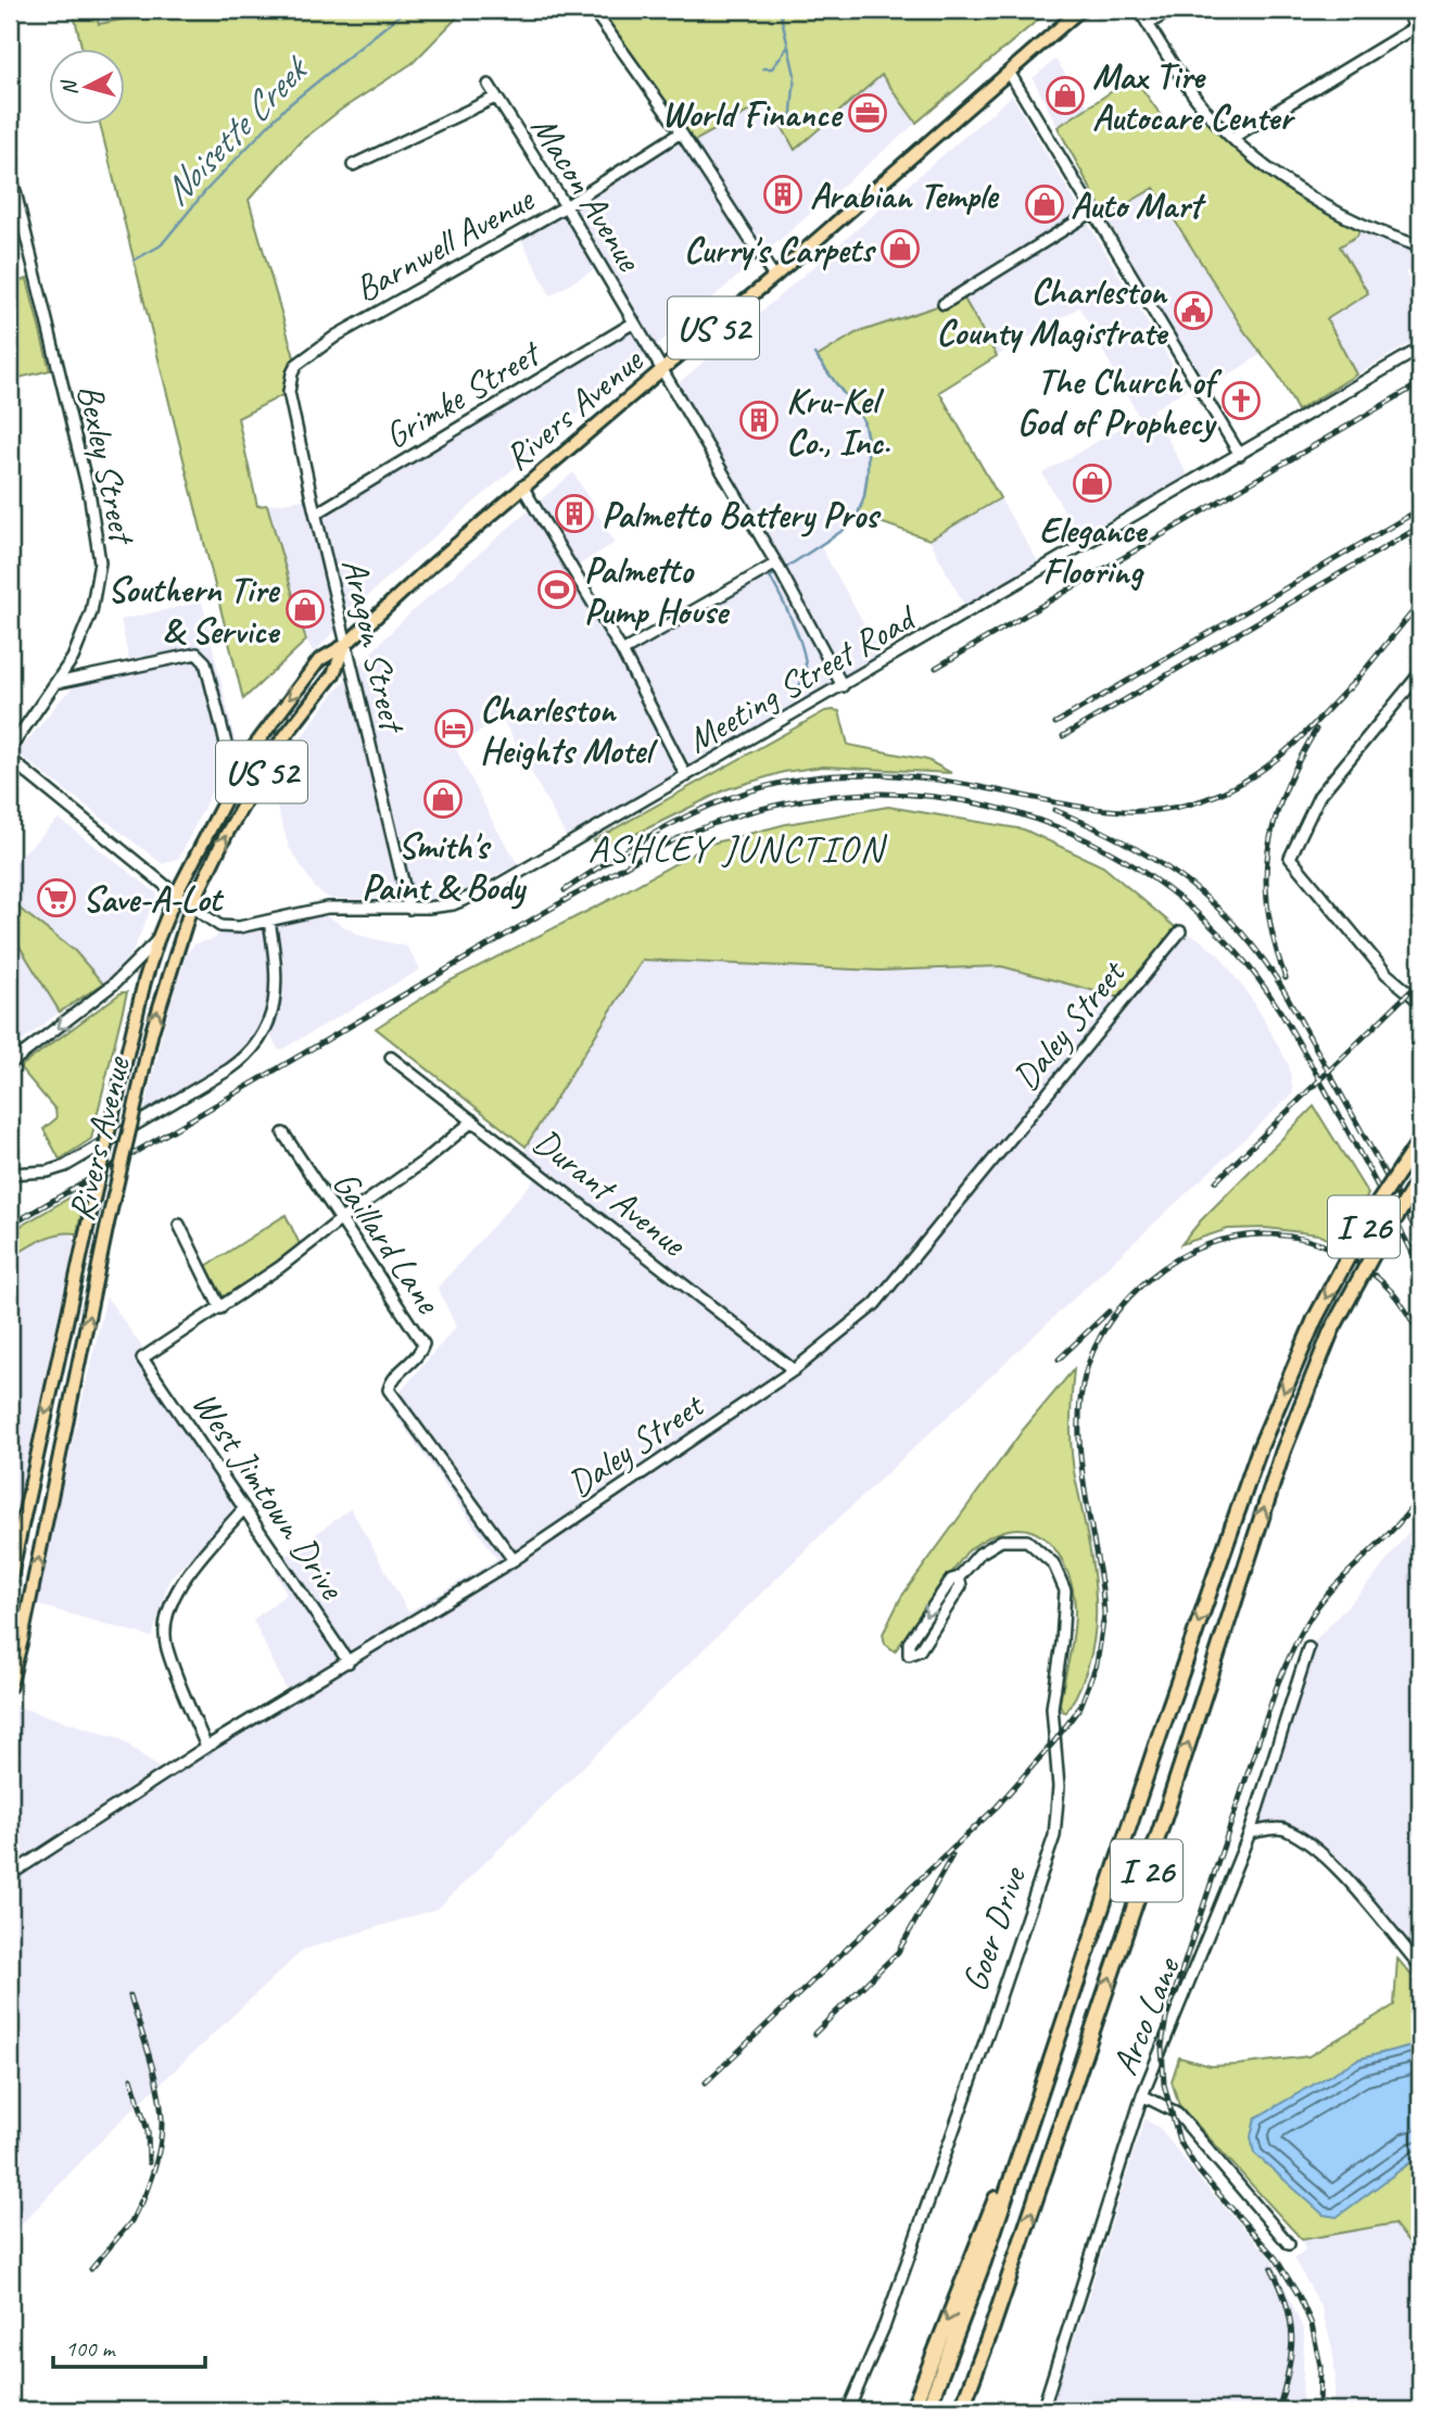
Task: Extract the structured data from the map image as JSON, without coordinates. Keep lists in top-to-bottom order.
{
  "streets": {
    "highway": ["I 26"],
    "main road": ["US 52", "Rivers Avenue"],
    "street": [
      "Macon Avenue",
      "Barnwell Avenue",
      "Grimke Street",
      "Bexley Street",
      "Aragon Street",
      "Meeting Street Road",
      "Daley Street",
      "Durant Avenue",
      "Gaillard Lane",
      "West Jimtown Drive",
      "Goer Drive",
      "Arco Lane"
    ]
  },
  "crossings": [
    ["Macon Avenue", "Barnwell Avenue"],
    ["Macon Avenue", "Grimke Street"],
    ["Macon Avenue", "Rivers Avenue"],
    ["Macon Avenue", "Meeting Street Road"],
    ["Barnwell Avenue", "Aragon Street"],
    ["Grimke Street", "Aragon Street"],
    ["Rivers Avenue", "Aragon Street"],
    ["Rivers Avenue", "Meeting Street Road"],
    ["Aragon Street", "Meeting Street Road"],
    ["Daley Street", "Durant Avenue"],
    ["Daley Street", "Gaillard Lane"],
    ["Daley Street", "West Jimtown Drive"]
  ],
  "districts": ["ASHLEY JUNCTION"],
  "water": ["Noisette Creek"],
  "places": {
    "shop": [
      "Max Tire Autocare Center",
      "Auto Mart",
      "Curry's Carpets",
      "Elegance Flooring",
      "Southern Tire & Service",
      "Smith's Paint & Body"
    ],
    "office": ["World Finance"],
    "building": ["Arabian Temple", "Kru-Kel Co., Inc.", "Palmetto Battery Pros"],
    "public building": ["Charleston County Magistrate"],
    "church": ["The Church of God of Prophecy"],
    "sports": ["Palmetto Pump House"],
    "hotel": ["Charleston Heights Motel"],
    "supermarket": ["Save-A-Lot"]
  },
  "scale_bar": "100 m",
  "north": "left"
}
